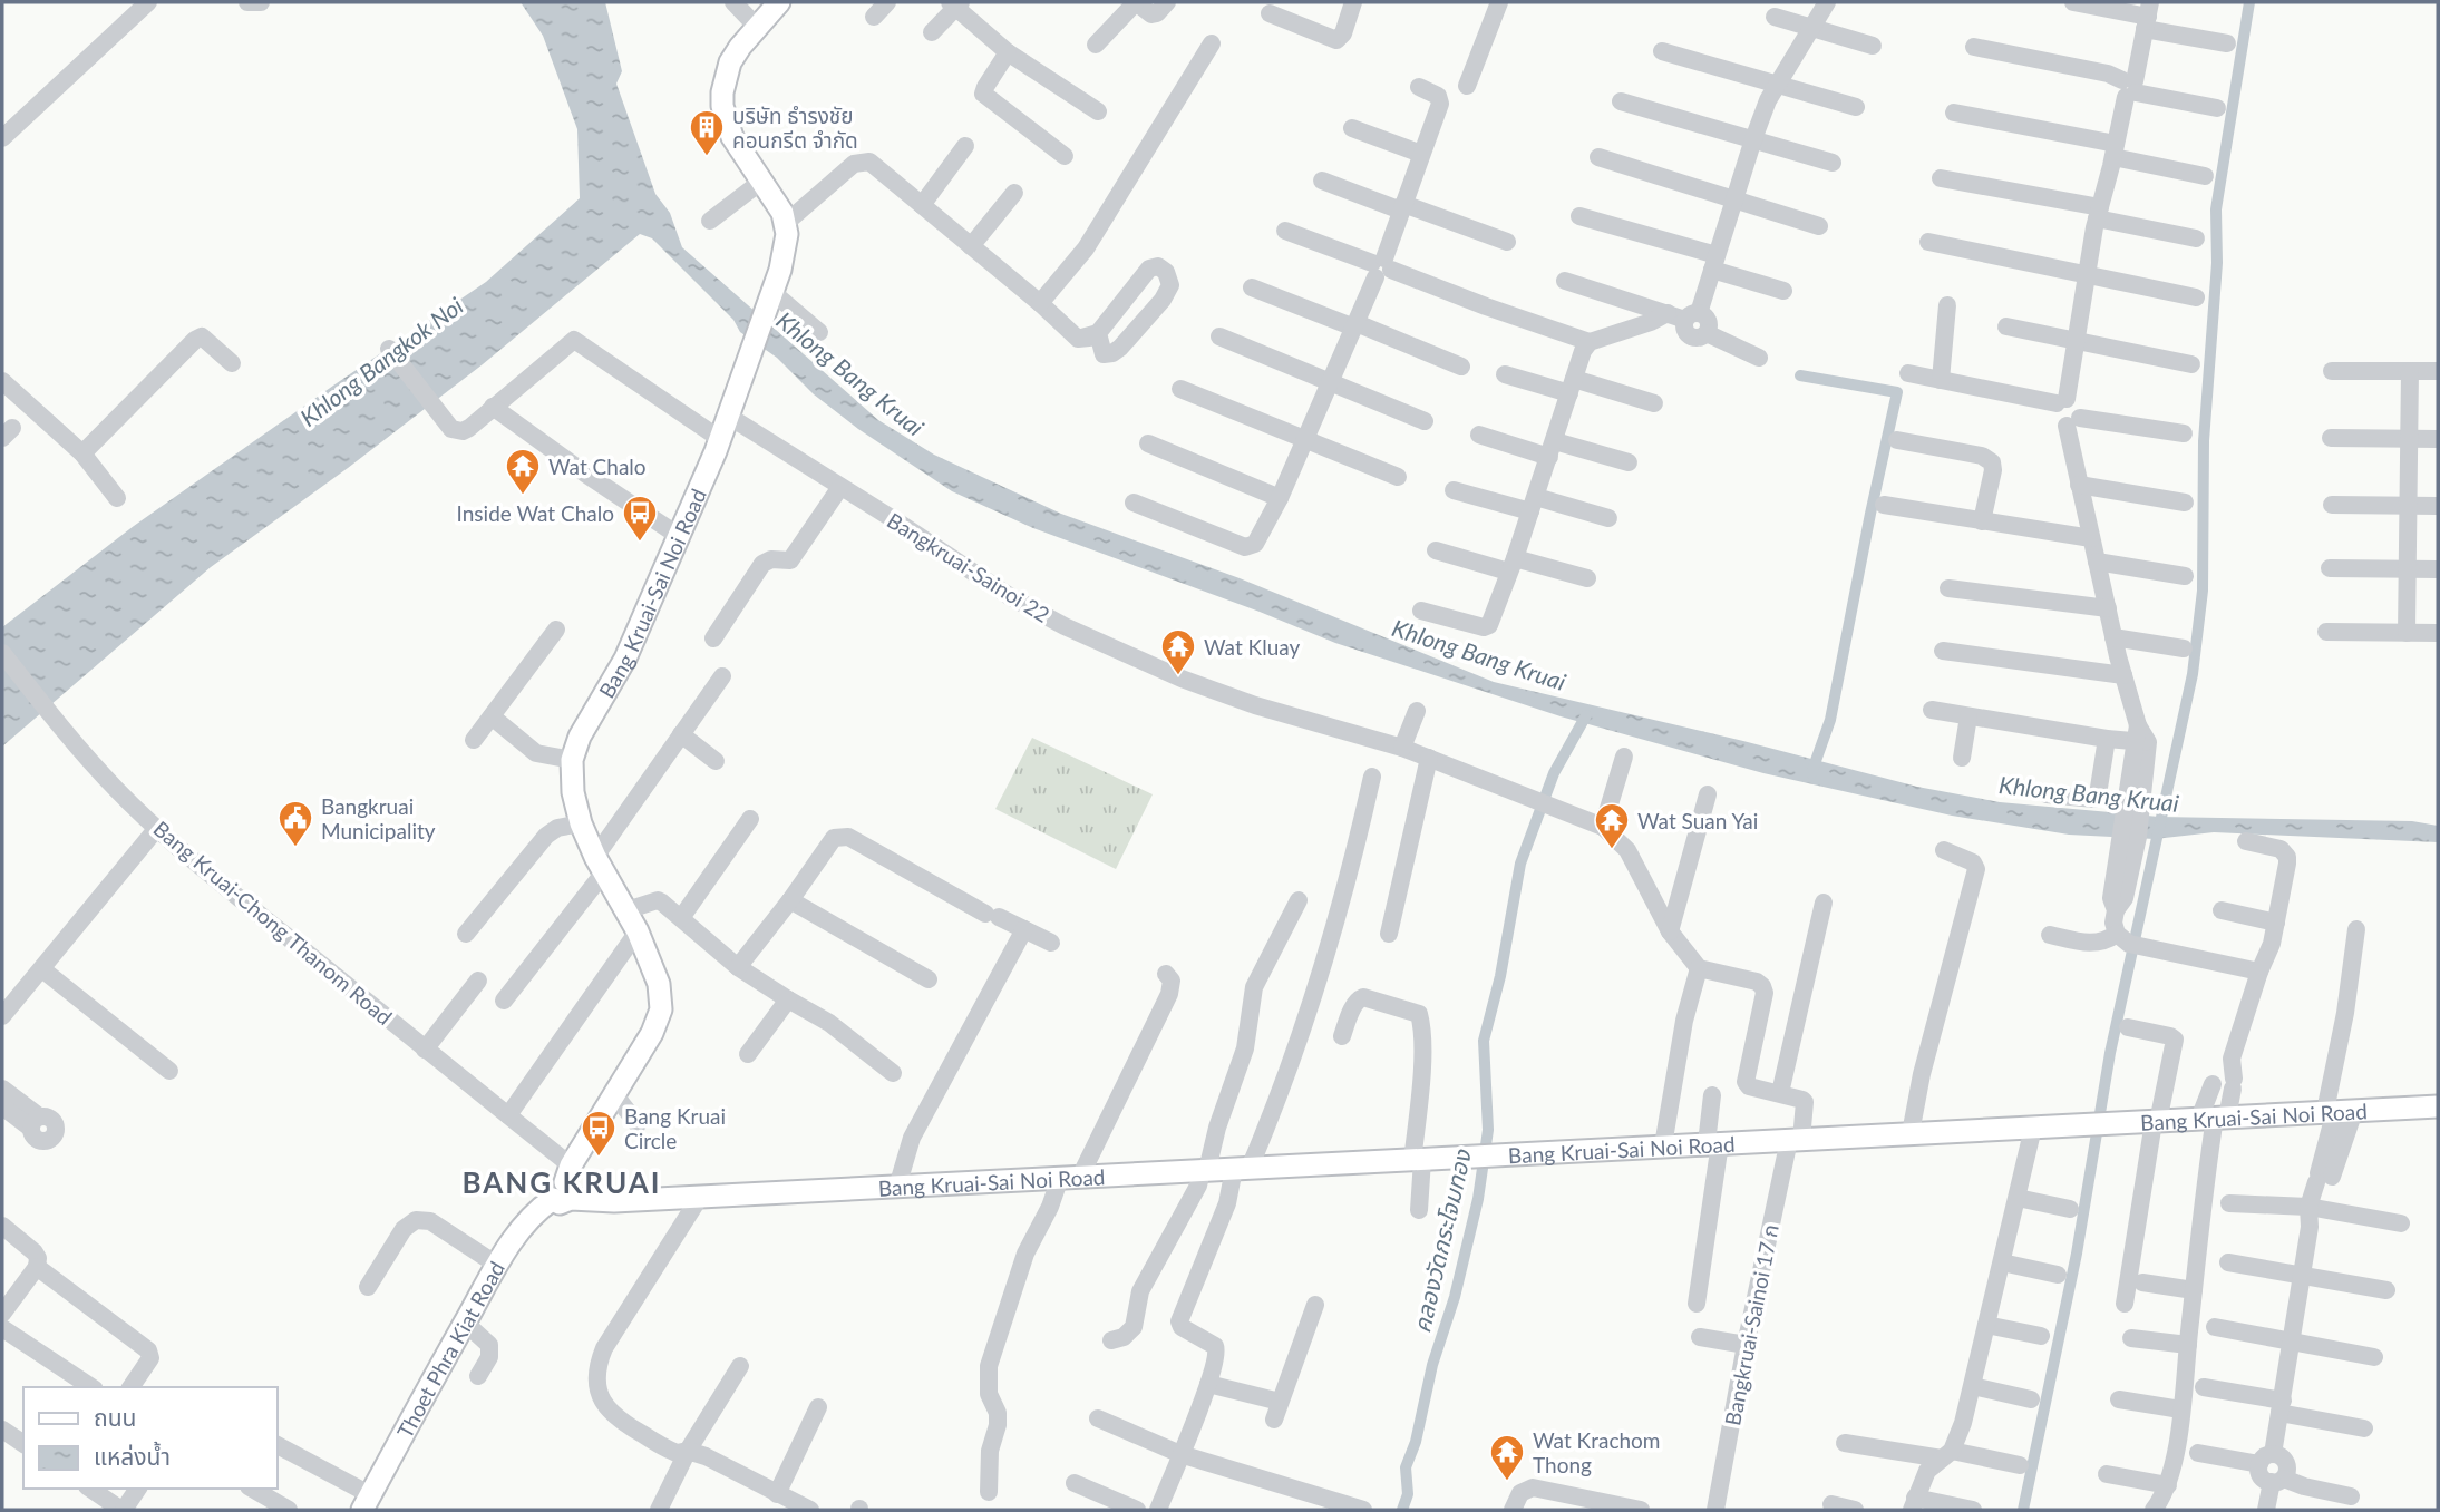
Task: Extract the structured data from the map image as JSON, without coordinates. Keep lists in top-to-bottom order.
{
  "streets": {
    "main road": ["Bang Kruai-Sai Noi Road", "Thoet Phra Kiat Road"],
    "street": ["Bangkruai-Sainoi 22", "Bang Kruai-Chong Thanom Road", "Bangkruai-Sainoi 17 ก"]
  },
  "crossings": [
    ["Bangkruai-Sainoi 22", "Bang Kruai-Sai Noi Road"],
    ["Bang Kruai-Sai Noi Road", "Bang Kruai-Chong Thanom Road"],
    ["Bang Kruai-Sai Noi Road", "Bangkruai-Sainoi 17 ก"],
    ["Bang Kruai-Sai Noi Road", "Thoet Phra Kiat Road"],
    ["Bang Kruai-Chong Thanom Road", "Thoet Phra Kiat Road"]
  ],
  "districts": ["BANG KRUAI"],
  "water": ["Khlong Bangkok Noi", "Khlong Bang Kruai", "คลองวัดกระโจมทอง"],
  "places": {
    "building": ["บริษัท ธำรงชัย คอนกรีต จำกัด"],
    "temple": [
      "Wat Chalo",
      "Wat Kluay",
      "Wat Suan Yai",
      "Wat Krachom Thong"
    ],
    "bus stop": ["Inside Wat Chalo", "Bang Kruai Circle"],
    "public building": ["Bangkruai Municipality"]
  },
  "legend": ["ถนน", "แหล่งน้ำ"]
}
